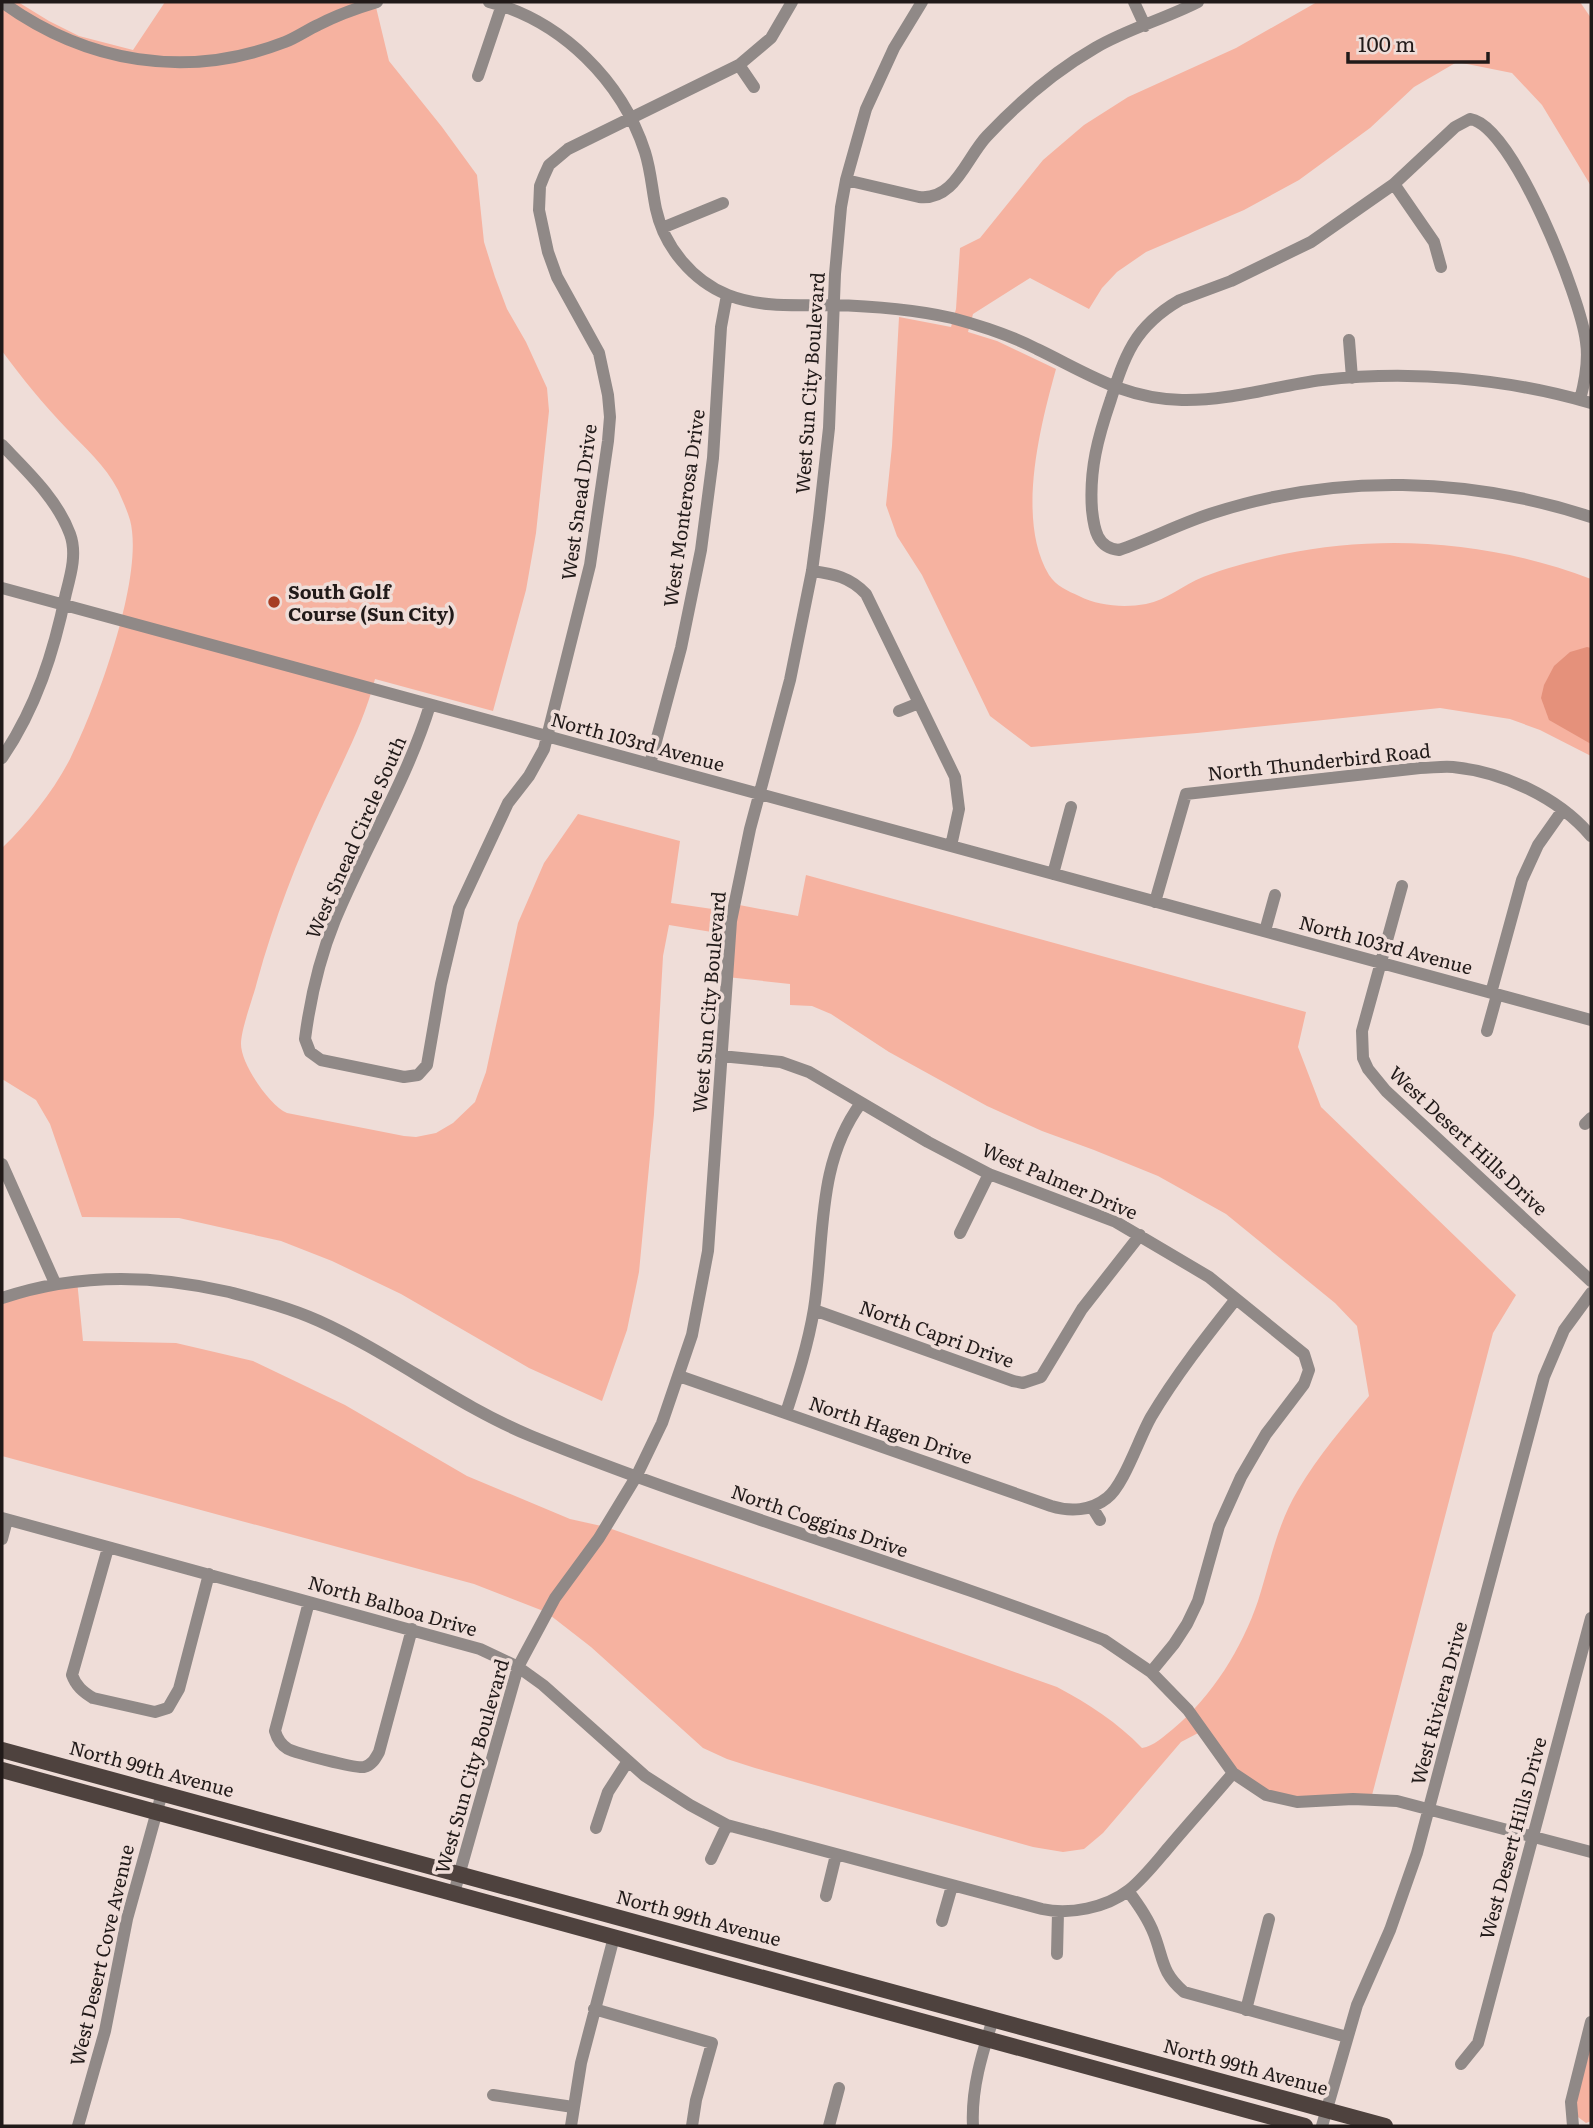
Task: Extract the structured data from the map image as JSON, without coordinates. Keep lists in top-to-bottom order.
{
  "streets": {
    "main road": ["North 99th Avenue"],
    "street": [
      "West Sun City Boulevard",
      "West Snead Drive",
      "West Monterosa Drive",
      "North 103rd Avenue",
      "North Thunderbird Road",
      "West Snead Circle South",
      "West Desert Hills Drive",
      "West Palmer Drive",
      "North Capri Drive",
      "North Hagen Drive",
      "North Coggins Drive",
      "North Balboa Drive",
      "West Riviera Drive",
      "West Desert Cove Avenue"
    ]
  },
  "crossings": [
    ["West Sun City Boulevard", "North 103rd Avenue"],
    ["West Sun City Boulevard", "West Palmer Drive"],
    ["West Sun City Boulevard", "North Hagen Drive"],
    ["West Sun City Boulevard", "North Coggins Drive"],
    ["West Sun City Boulevard", "North Balboa Drive"],
    ["West Sun City Boulevard", "North 99th Avenue"],
    ["West Snead Drive", "North 103rd Avenue"],
    ["West Snead Drive", "West Snead Circle South"],
    ["West Monterosa Drive", "North 103rd Avenue"],
    ["North 103rd Avenue", "North Thunderbird Road"],
    ["North 103rd Avenue", "West Snead Circle South"],
    ["North 103rd Avenue", "West Desert Hills Drive"],
    ["West Desert Hills Drive", "North Coggins Drive"],
    ["West Palmer Drive", "North Capri Drive"],
    ["West Palmer Drive", "North Coggins Drive"],
    ["North Coggins Drive", "North Balboa Drive"],
    ["North Coggins Drive", "West Riviera Drive"],
    ["West Riviera Drive", "North 99th Avenue"],
    ["North 99th Avenue", "West Desert Cove Avenue"]
  ],
  "places": ["South Golf Course (Sun City)"],
  "scale_bar": "100 m"
}
